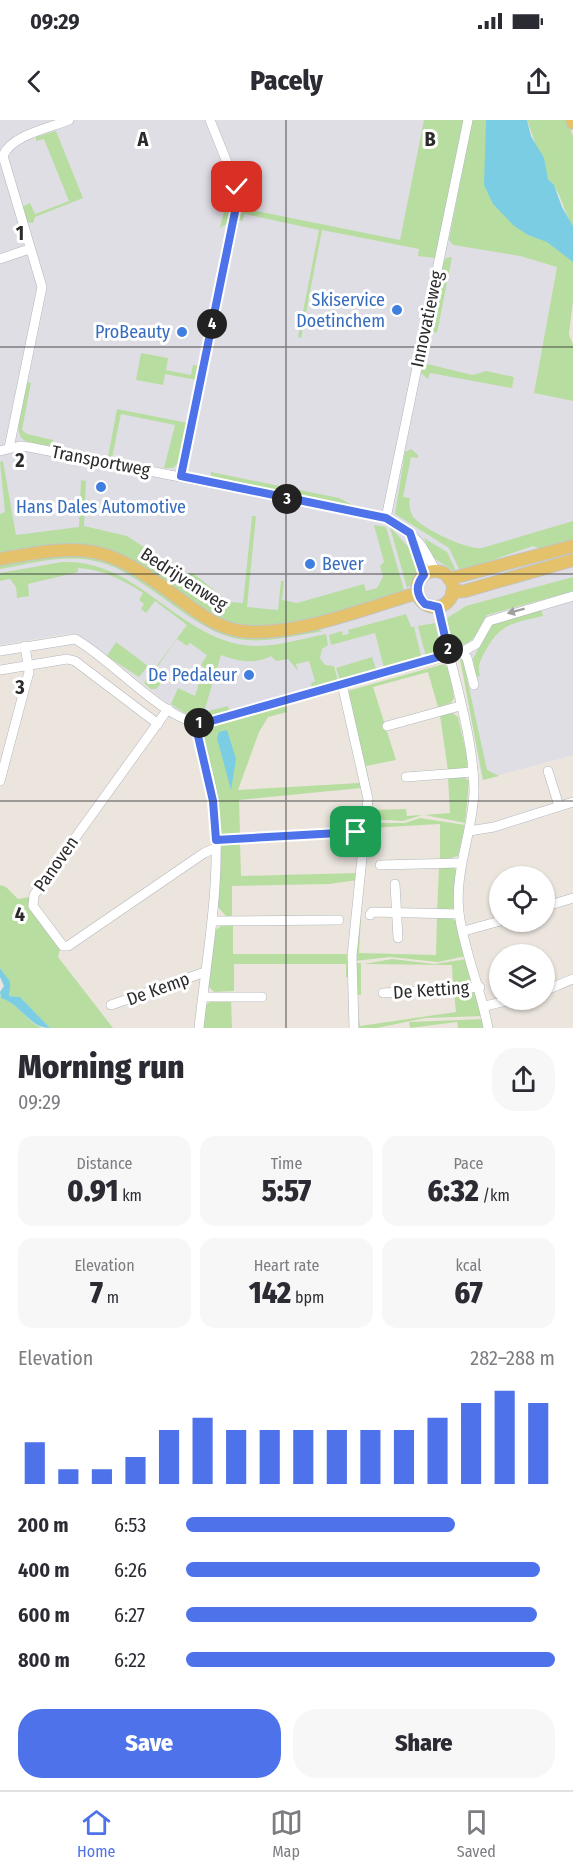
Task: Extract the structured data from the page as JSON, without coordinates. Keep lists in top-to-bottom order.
{
  "streets": {
    "main road": ["Bedrijvenweg"],
    "street": [
      "Innovatieweg",
      "Transportweg",
      "Panoven",
      "De Kemp",
      "De Ketting"
    ]
  },
  "crossings": [
    ["Innovatieweg", "Transportweg"],
    ["Transportweg", "Bedrijvenweg"],
    ["Transportweg", "De Ketting"],
    ["Bedrijvenweg", "De Ketting"]
  ],
  "places": [
    "Skiservice Doetinchem",
    "ProBeauty",
    "Hans Dales Automotive",
    "Bever",
    "De Pedaleur"
  ],
  "page": {
    "status": "09:29",
    "header": "Pacely",
    "pins": [
      "4",
      "3",
      "2",
      "1"
    ],
    "heading": ["Morning run", "09:29"],
    "stats": [
      ["Distance", "0.91 km"],
      ["Time", "5:57"],
      ["Pace", "6:32 /km"],
      ["Elevation", "7 m"],
      ["Heart rate", "142 bpm"],
      ["kcal", "67"]
    ],
    "chart": ["Elevation", "282–288 m"],
    "list": [
      {
        "name": "200 m",
        "note": "6:53"
      },
      {
        "name": "400 m",
        "note": "6:26"
      },
      {
        "name": "600 m",
        "note": "6:27"
      },
      {
        "name": "800 m",
        "note": "6:22"
      }
    ],
    "buttons": ["Save", "Share"],
    "tabs": ["Home", "Map", "Saved"]
  },
  "grid": {
    "columns": ["A", "B"],
    "rows": [
      "1",
      "2",
      "3",
      "4"
    ]
  }
}
